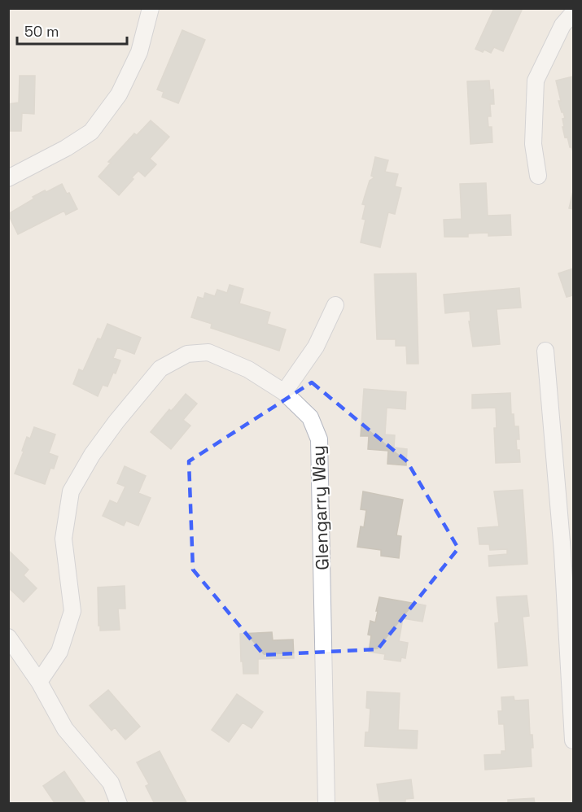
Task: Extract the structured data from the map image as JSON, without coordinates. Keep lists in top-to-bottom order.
{
  "streets": {
    "street": ["Glengarry Way"]
  },
  "scale_bar": "50 m"
}
